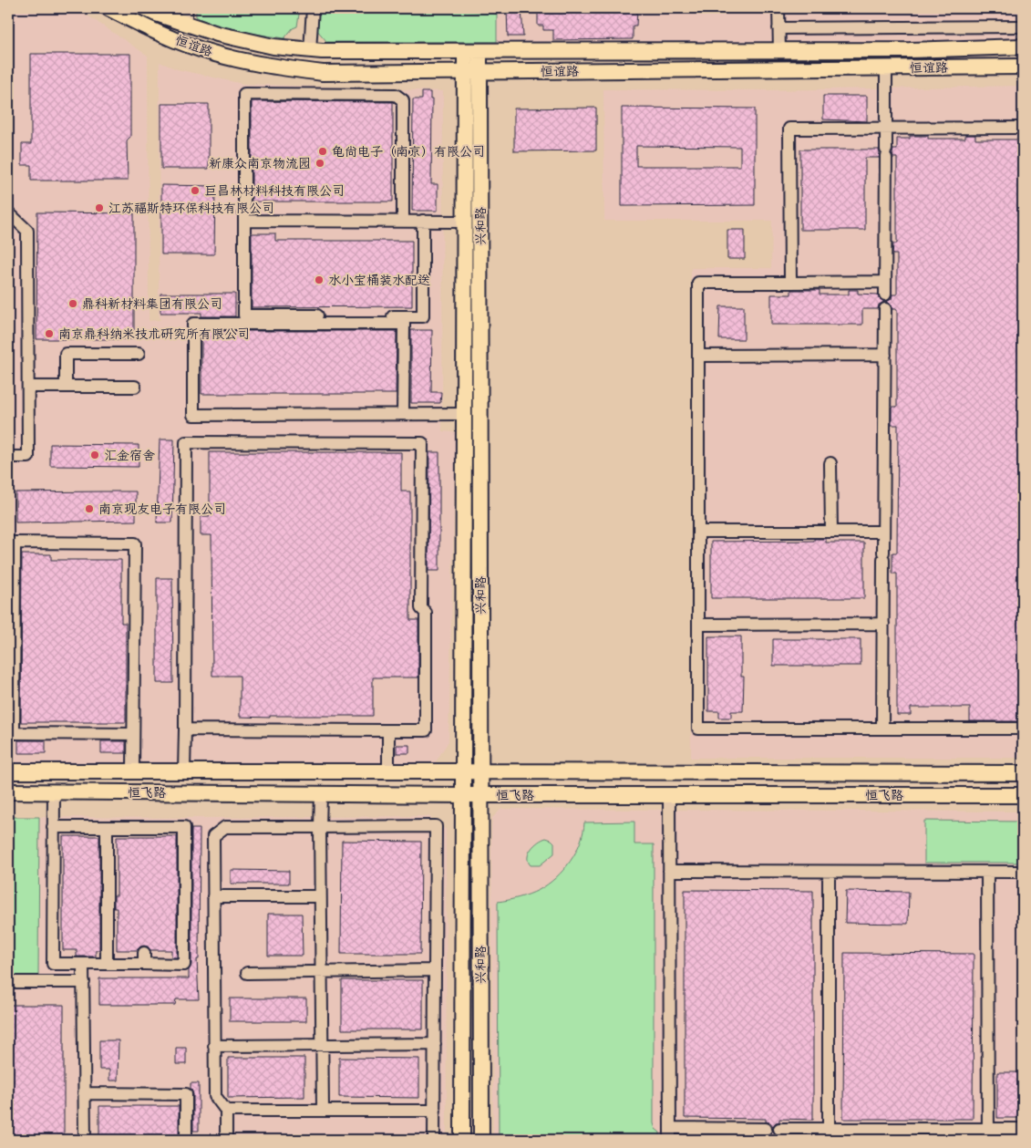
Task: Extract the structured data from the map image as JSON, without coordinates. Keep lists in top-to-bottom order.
{
  "streets": {
    "main road": ["恒谊路", "兴和路", "恒飞路"]
  },
  "crossings": [
    ["恒谊路", "兴和路"],
    ["兴和路", "恒飞路"]
  ],
  "places": [
    "龟尚电子（南京）有限公司",
    "新康众南京物流园",
    "巨昌林材料科技有限公司",
    "江苏福斯特环保科技有限公司",
    "水小宝桶装水配送",
    "鼎科新材料集团有限公司",
    "南京鼎科纳米技术研究所有限公司",
    "汇金宿舍",
    "南京现友电子有限公司"
  ]
}
